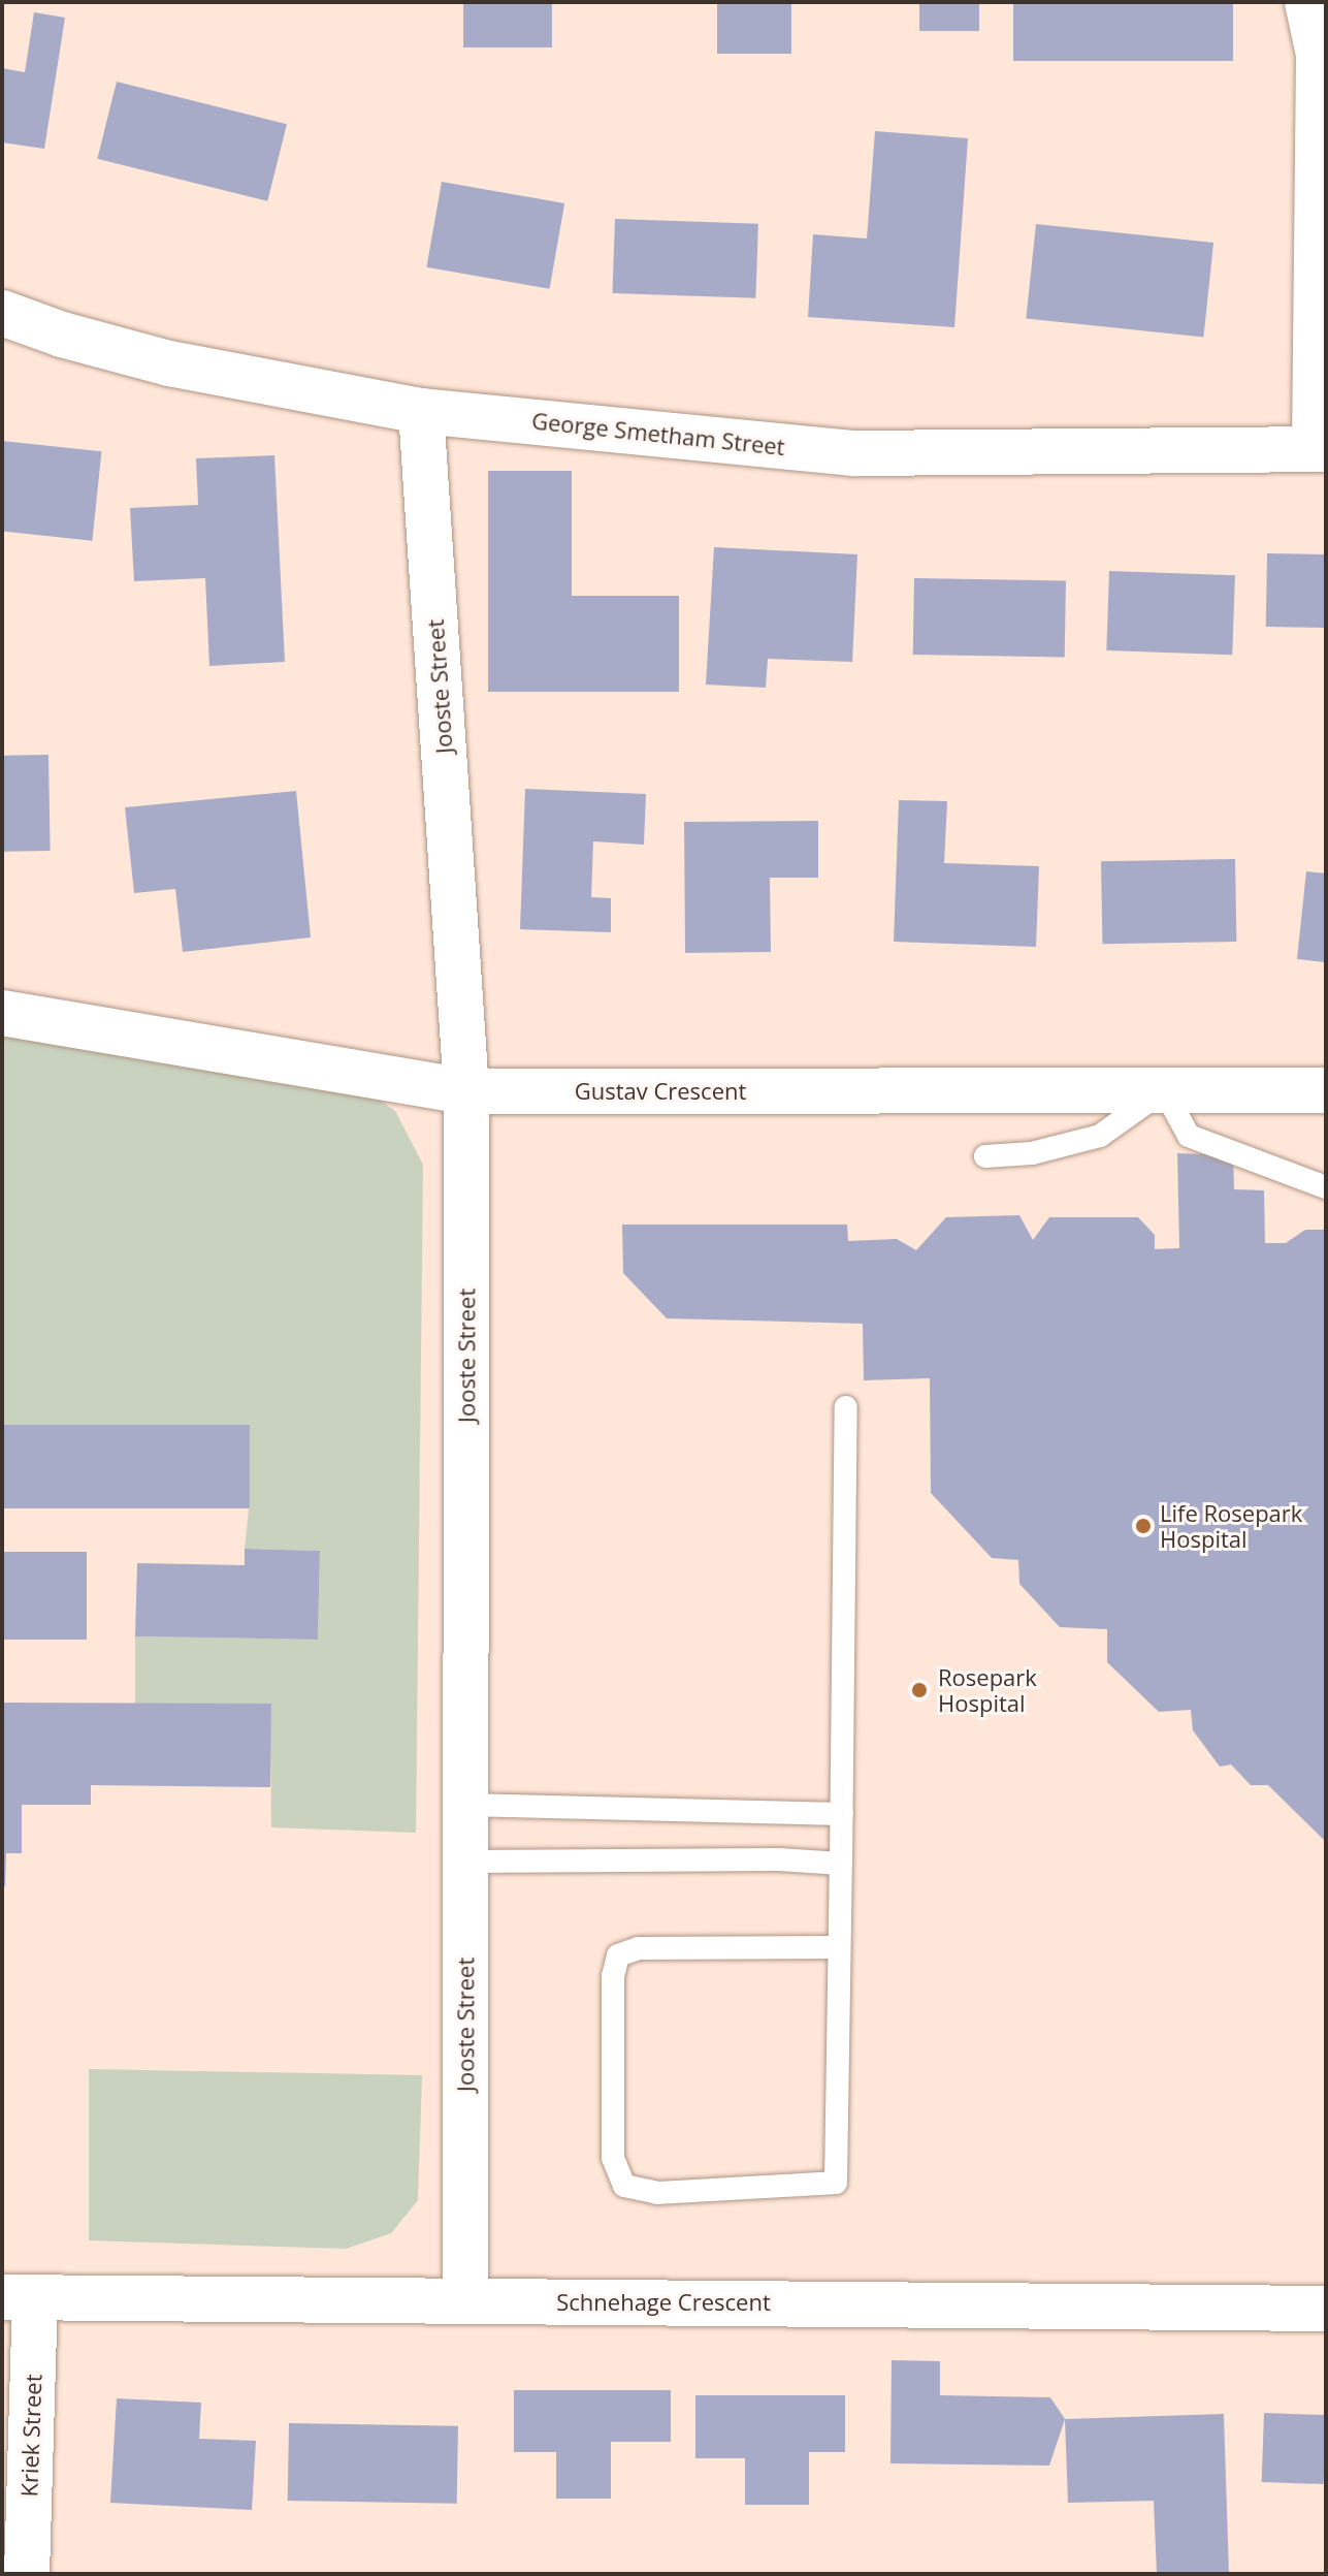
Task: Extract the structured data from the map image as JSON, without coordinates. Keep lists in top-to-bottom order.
{
  "streets": {
    "street": [
      "George Smetham Street",
      "Jooste Street",
      "Gustav Crescent",
      "Schnehage Crescent",
      "Kriek Street"
    ]
  },
  "crossings": [
    ["George Smetham Street", "Jooste Street"],
    ["Jooste Street", "Gustav Crescent"],
    ["Jooste Street", "Schnehage Crescent"],
    ["Schnehage Crescent", "Kriek Street"]
  ],
  "places": ["Life Rosepark Hospital", "Rosepark Hospital"]
}
